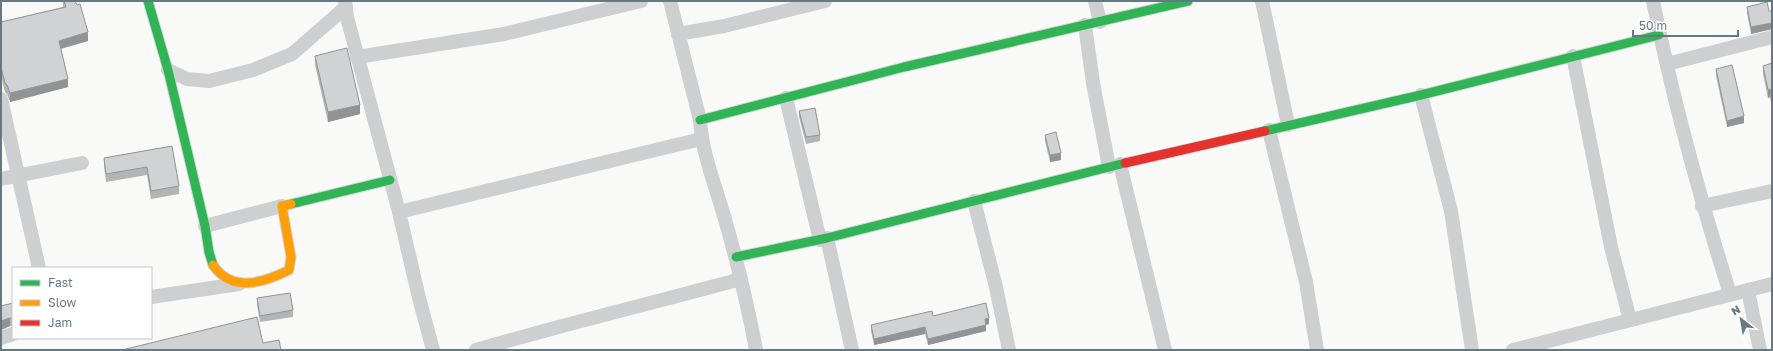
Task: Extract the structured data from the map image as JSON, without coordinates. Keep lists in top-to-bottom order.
{
  "legend": ["Fast", "Slow", "Jam"],
  "scale_bar": "50 m",
  "north": "top left"
}
